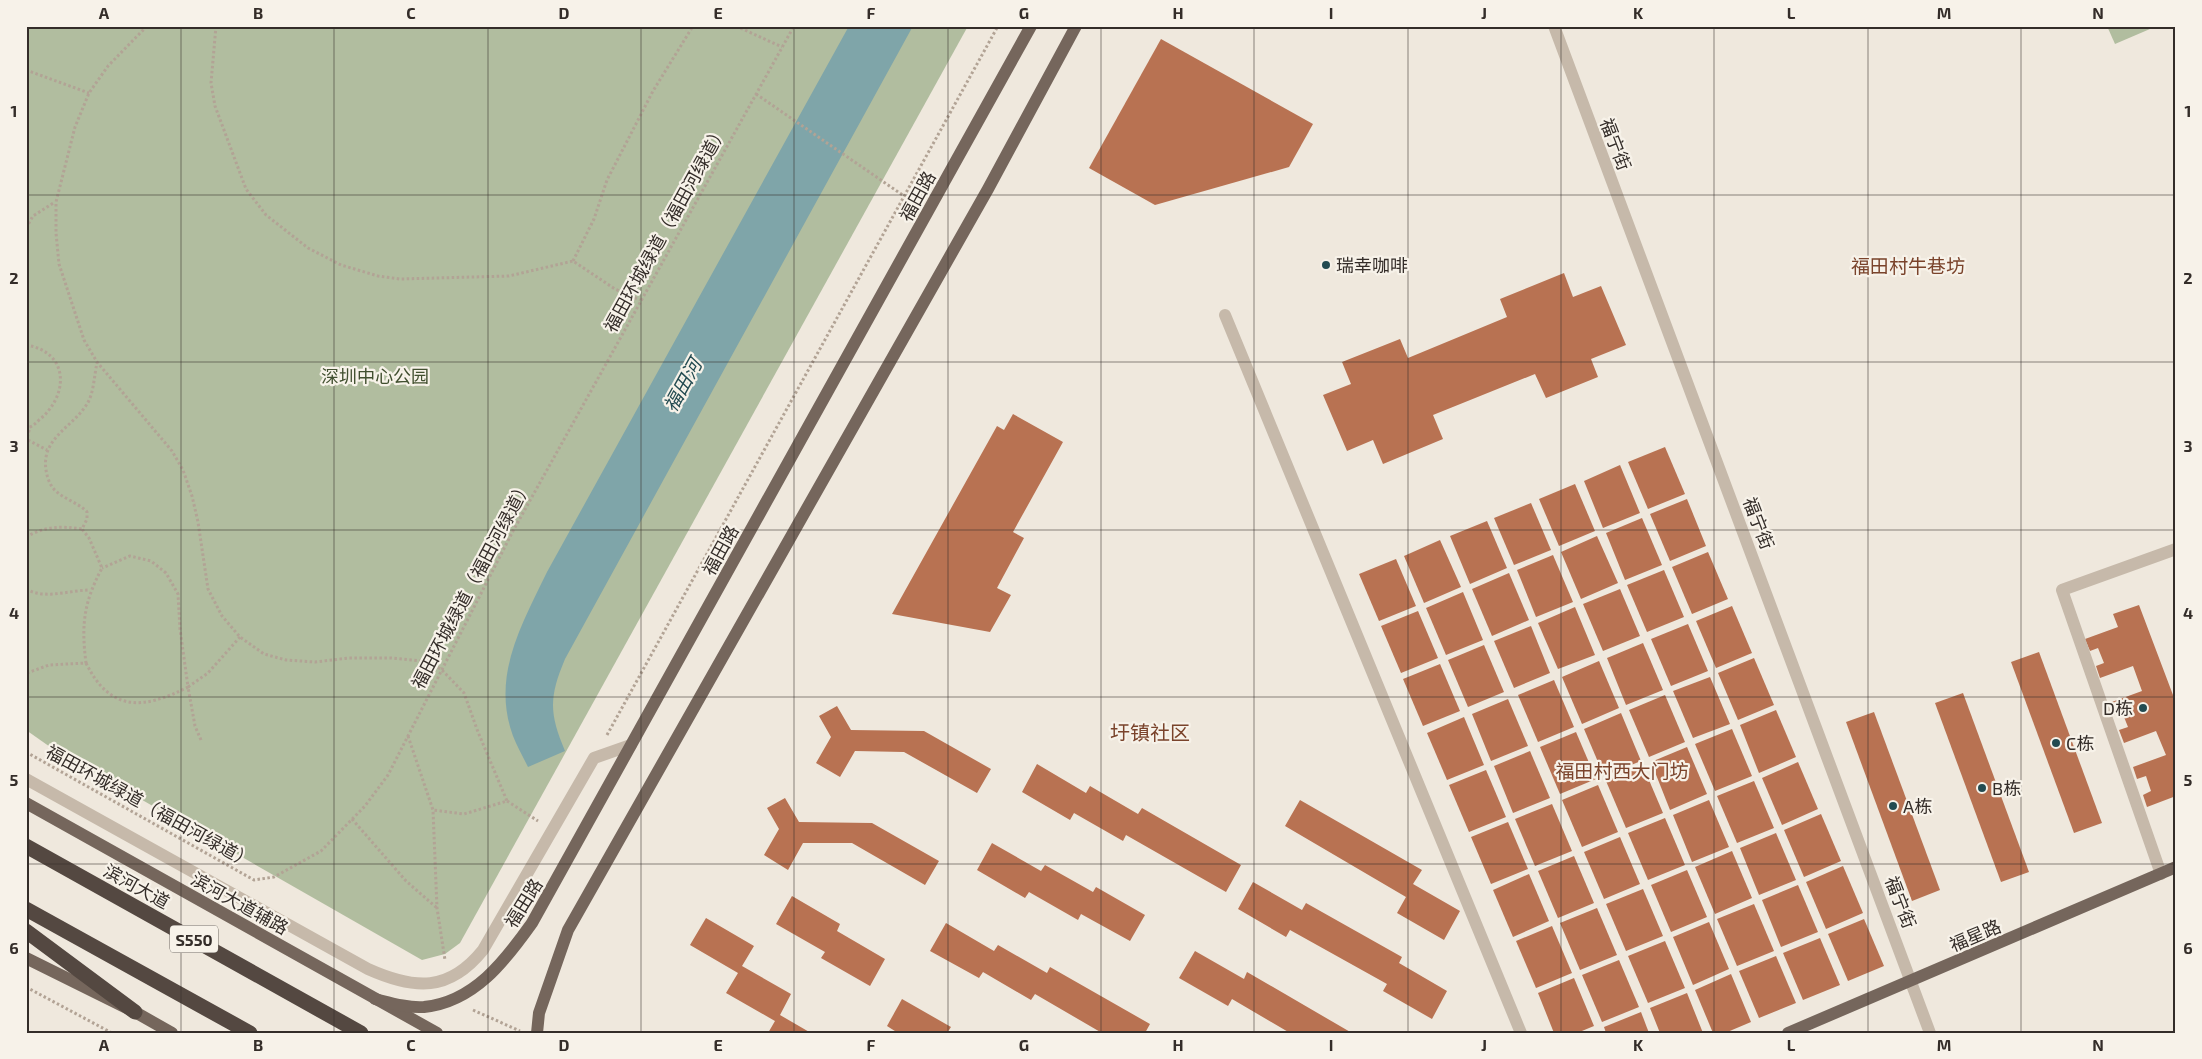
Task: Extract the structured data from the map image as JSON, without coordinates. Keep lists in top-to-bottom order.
{
  "streets": {
    "highway": ["滨河大道", "S550"],
    "main road": ["福田路", "滨河大道辅路", "福星路"],
    "street": ["福宁街"],
    "path": ["福田环城绿道（福田河绿道）"]
  },
  "crossings": [
    ["福宁街", "福星路"],
    ["福田路", "滨河大道辅路"]
  ],
  "districts": ["福田村牛巷坊", "圩镇社区", "福田村西大门坊"],
  "water": ["福田河"],
  "parks": ["深圳中心公园"],
  "places": [
    "瑞幸咖啡",
    "D栋",
    "C栋",
    "B栋",
    "A栋"
  ],
  "grid": {
    "columns": [
      "A",
      "B",
      "C",
      "D",
      "E",
      "F",
      "G",
      "H",
      "I",
      "J",
      "K",
      "L",
      "M",
      "N"
    ],
    "rows": [
      "1",
      "2",
      "3",
      "4",
      "5",
      "6"
    ]
  }
}
